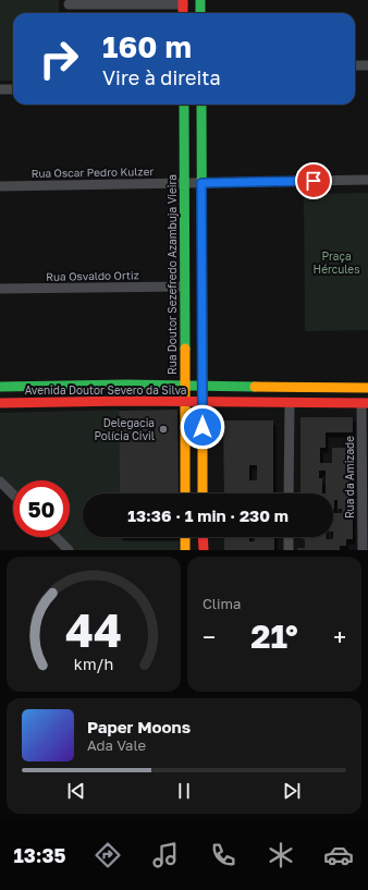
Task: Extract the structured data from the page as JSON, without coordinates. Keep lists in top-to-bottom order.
{
  "streets": {
    "street": [
      "Rua Oscar Pedro Kulzer",
      "Rua Doutor Sezefredo Azambuja Vieira",
      "Rua Osvaldo Ortiz",
      "Avenida Doutor Severo da Silva",
      "Rua da Amizade"
    ]
  },
  "crossings": [
    ["Rua Oscar Pedro Kulzer", "Rua Doutor Sezefredo Azambuja Vieira"],
    ["Rua Doutor Sezefredo Azambuja Vieira", "Rua Osvaldo Ortiz"],
    ["Rua Doutor Sezefredo Azambuja Vieira", "Avenida Doutor Severo da Silva"],
    ["Avenida Doutor Severo da Silva", "Rua da Amizade"]
  ],
  "parks": ["Praça Hércules"],
  "places": ["Delegacia Polícia Civil"],
  "page": {
    "turn": ["160 m", "Vire à direita"],
    "limit": "50",
    "trip": "13:36 · 1 min · 230 m",
    "tile": "Clima",
    "heat": ["−", "21°", "+"],
    "song": ["Paper Moons", "Ada Vale"],
    "tabs": "13:35",
    "gauge": ["44", "km/h"]
  }
}
